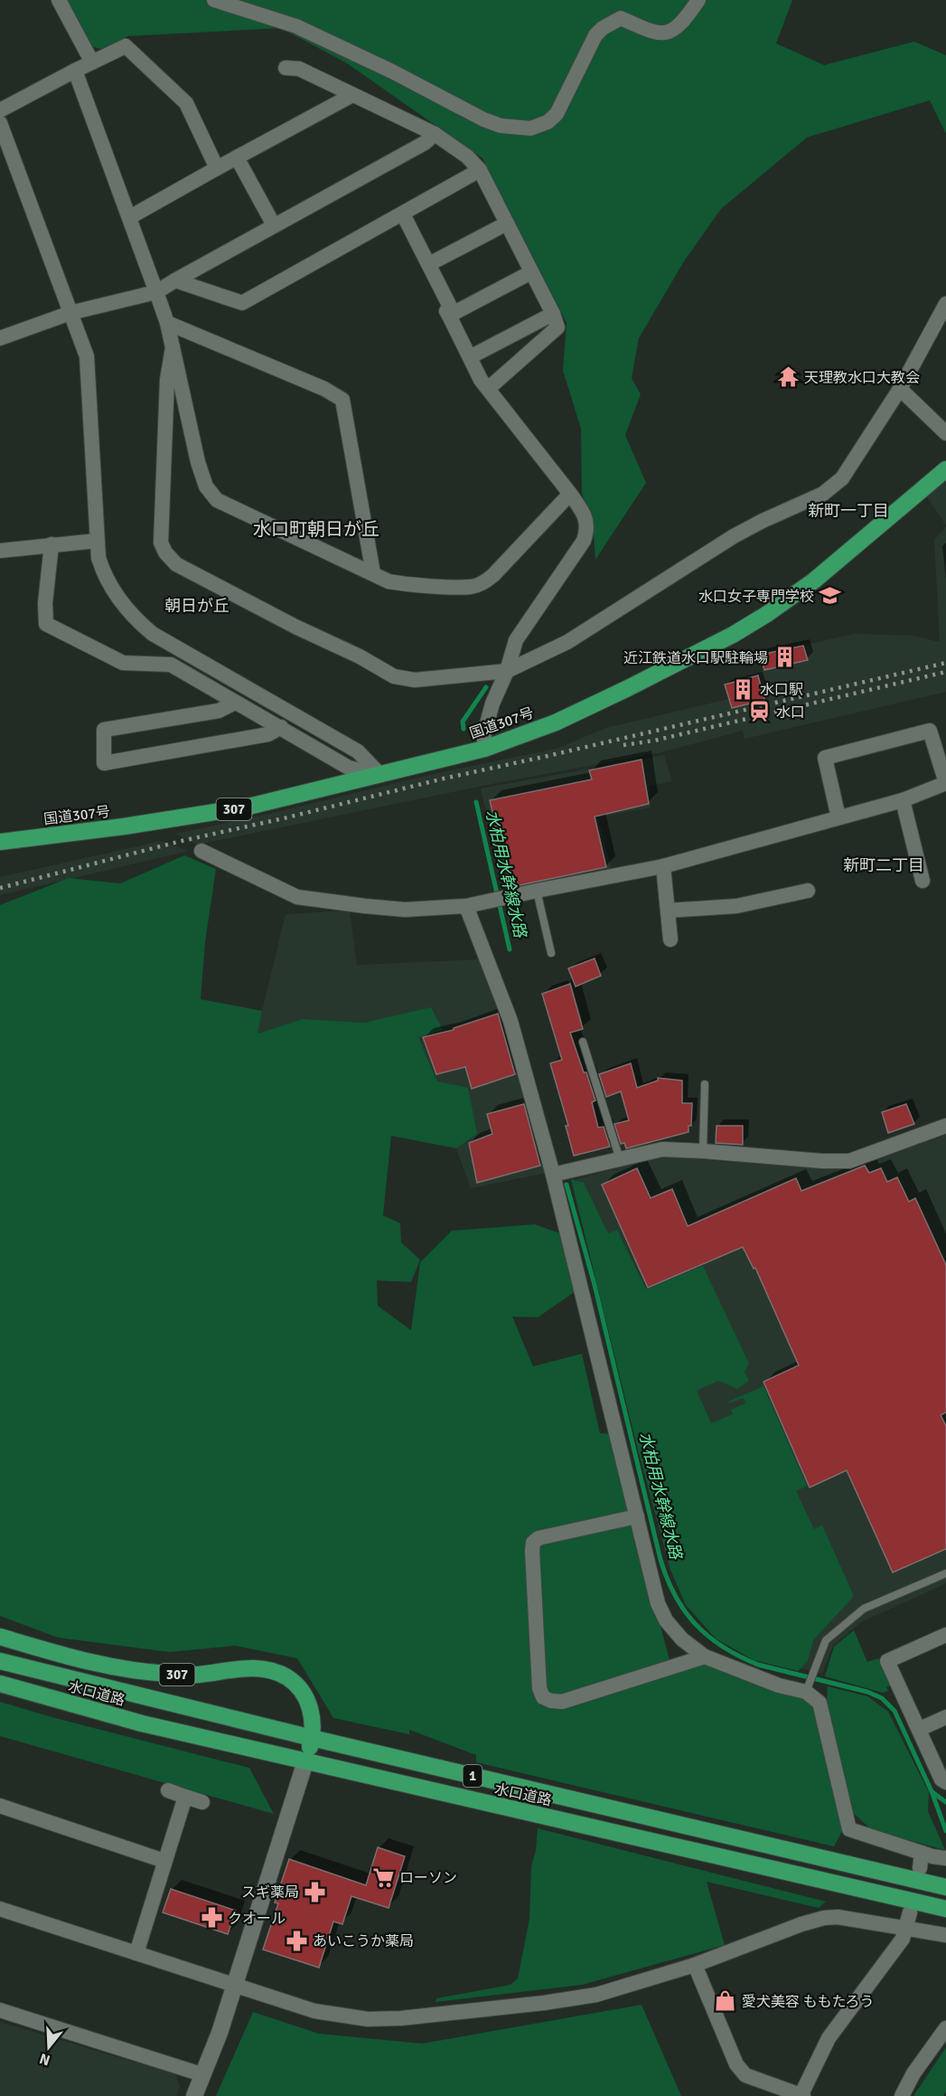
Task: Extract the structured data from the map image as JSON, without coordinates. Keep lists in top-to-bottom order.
{
  "streets": {
    "highway": [
      "国道307号",
      "307",
      "水口道路",
      "1"
    ]
  },
  "crossings": [
    ["307", "水口道路"]
  ],
  "districts": [
    "新町一丁目",
    "水口町朝日が丘",
    "朝日が丘",
    "新町二丁目"
  ],
  "water": ["水柏用水幹線水路"],
  "places": {
    "temple": ["天理教水口大教会"],
    "school or university": ["水口女子専門学校"],
    "building": ["近江鉄道水口駅駐輪場", "水口駅"],
    "station": ["水口"],
    "supermarket": ["ローソン"],
    "pharmacy": ["スギ薬局", "クオール", "あいこうか薬局"],
    "shop": ["愛犬美容 ももたろう"]
  },
  "north": "bottom"
}
